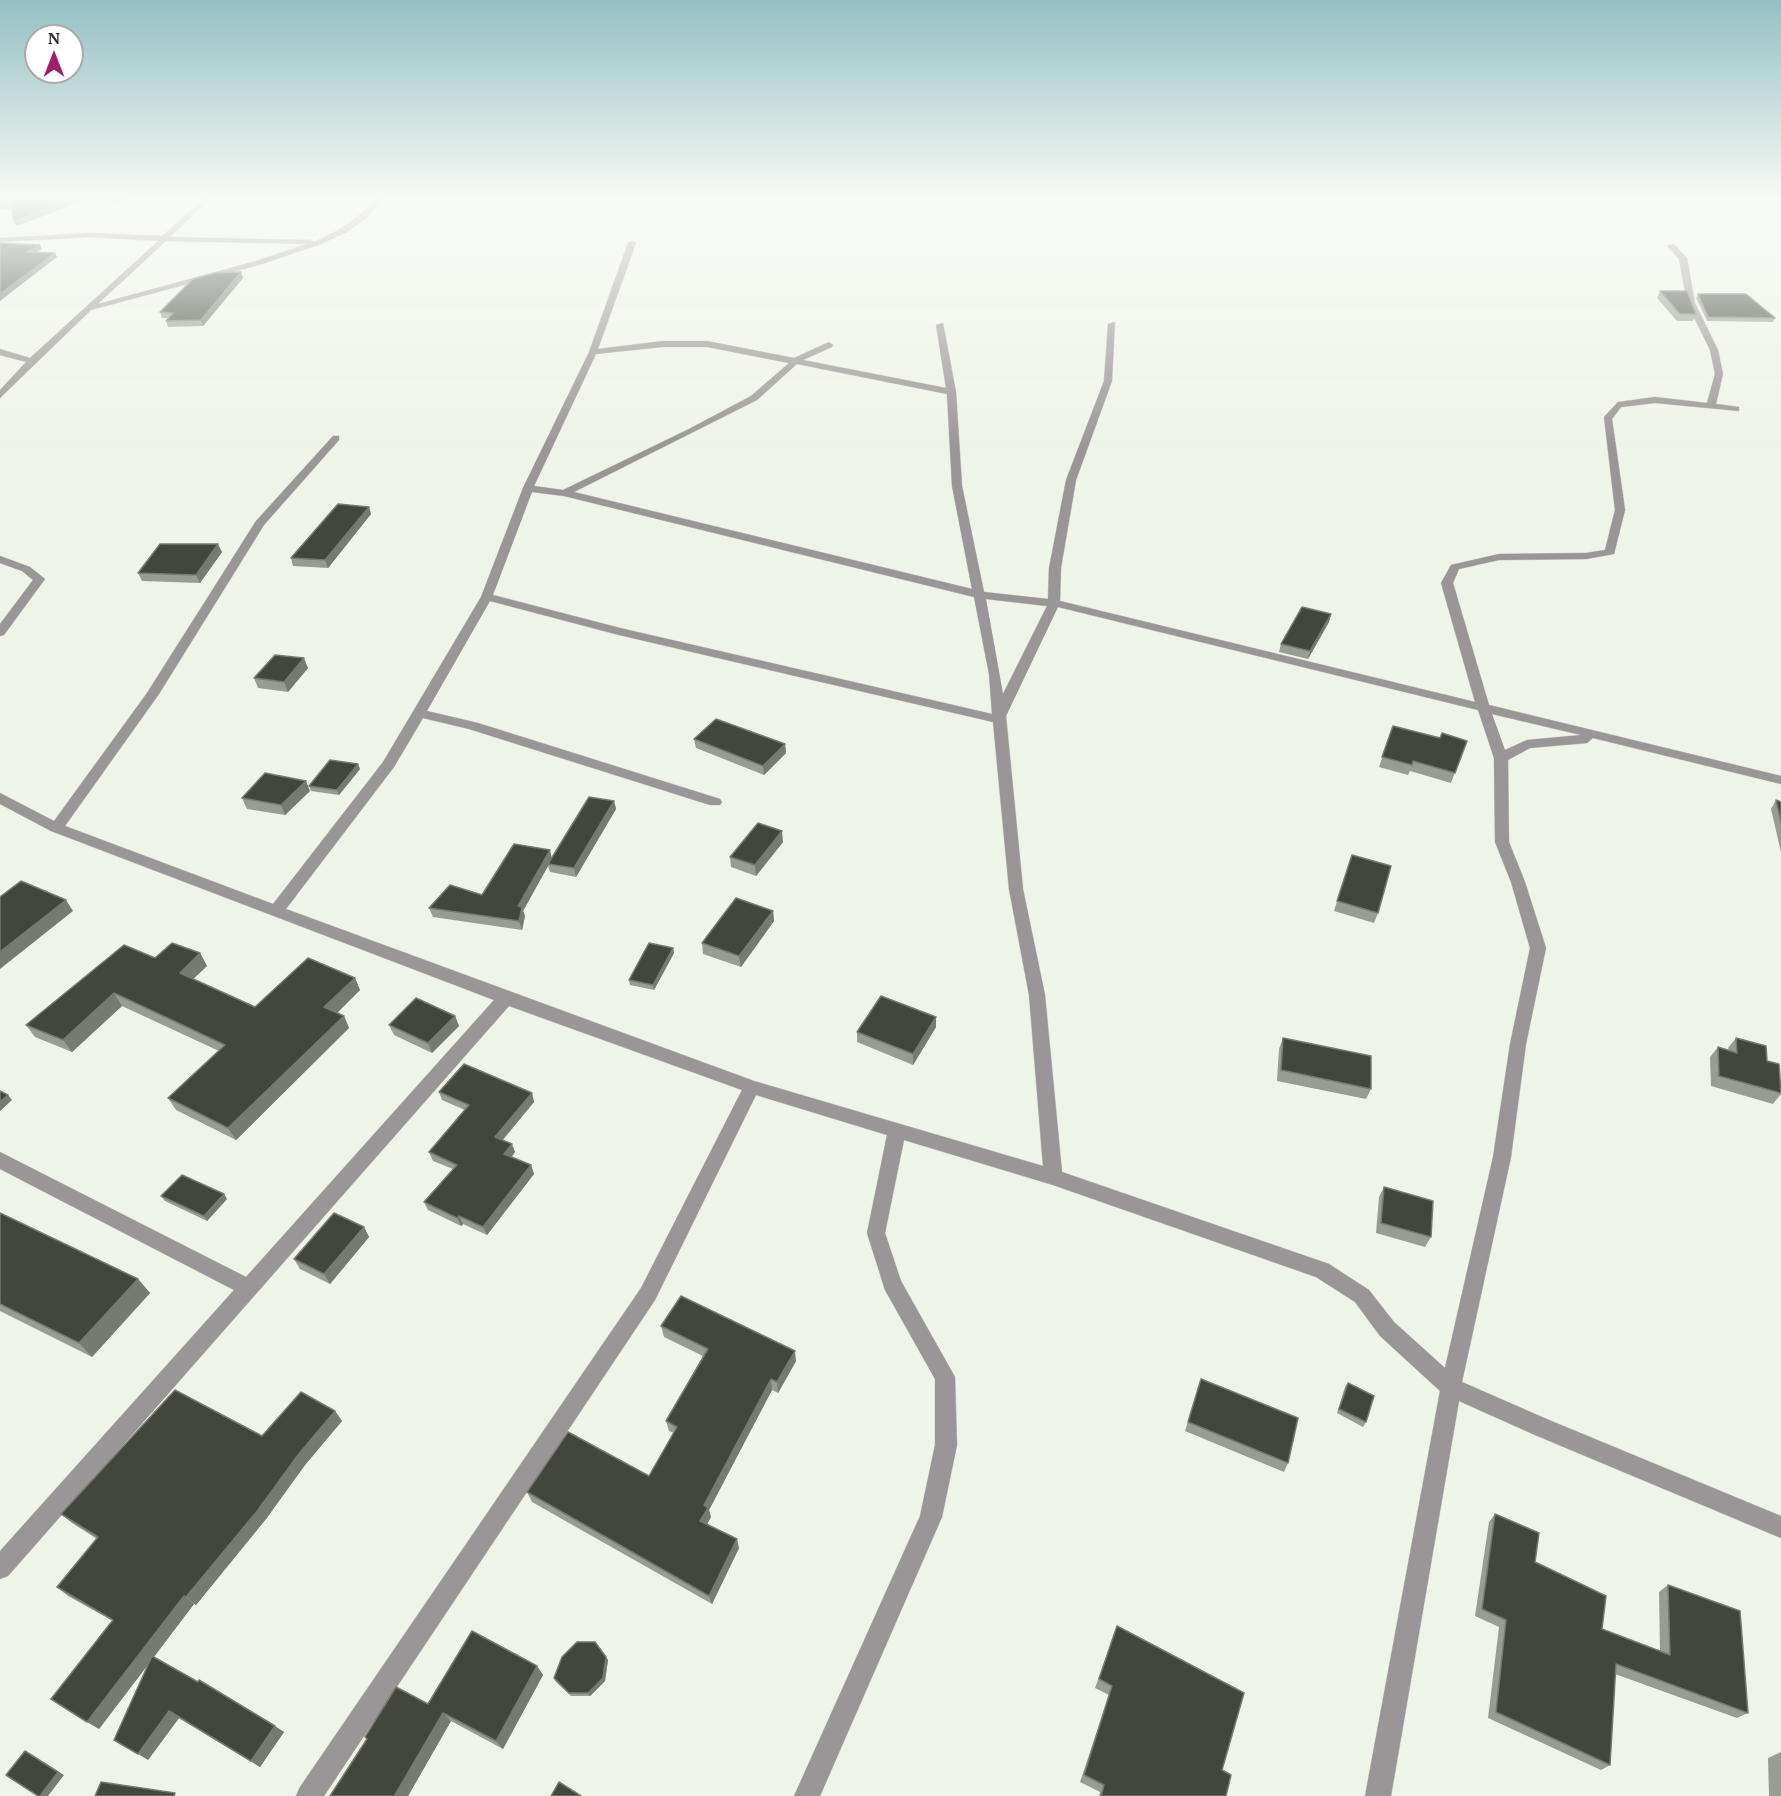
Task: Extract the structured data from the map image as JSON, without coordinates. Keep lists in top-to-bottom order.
{
  "north": "top"
}
